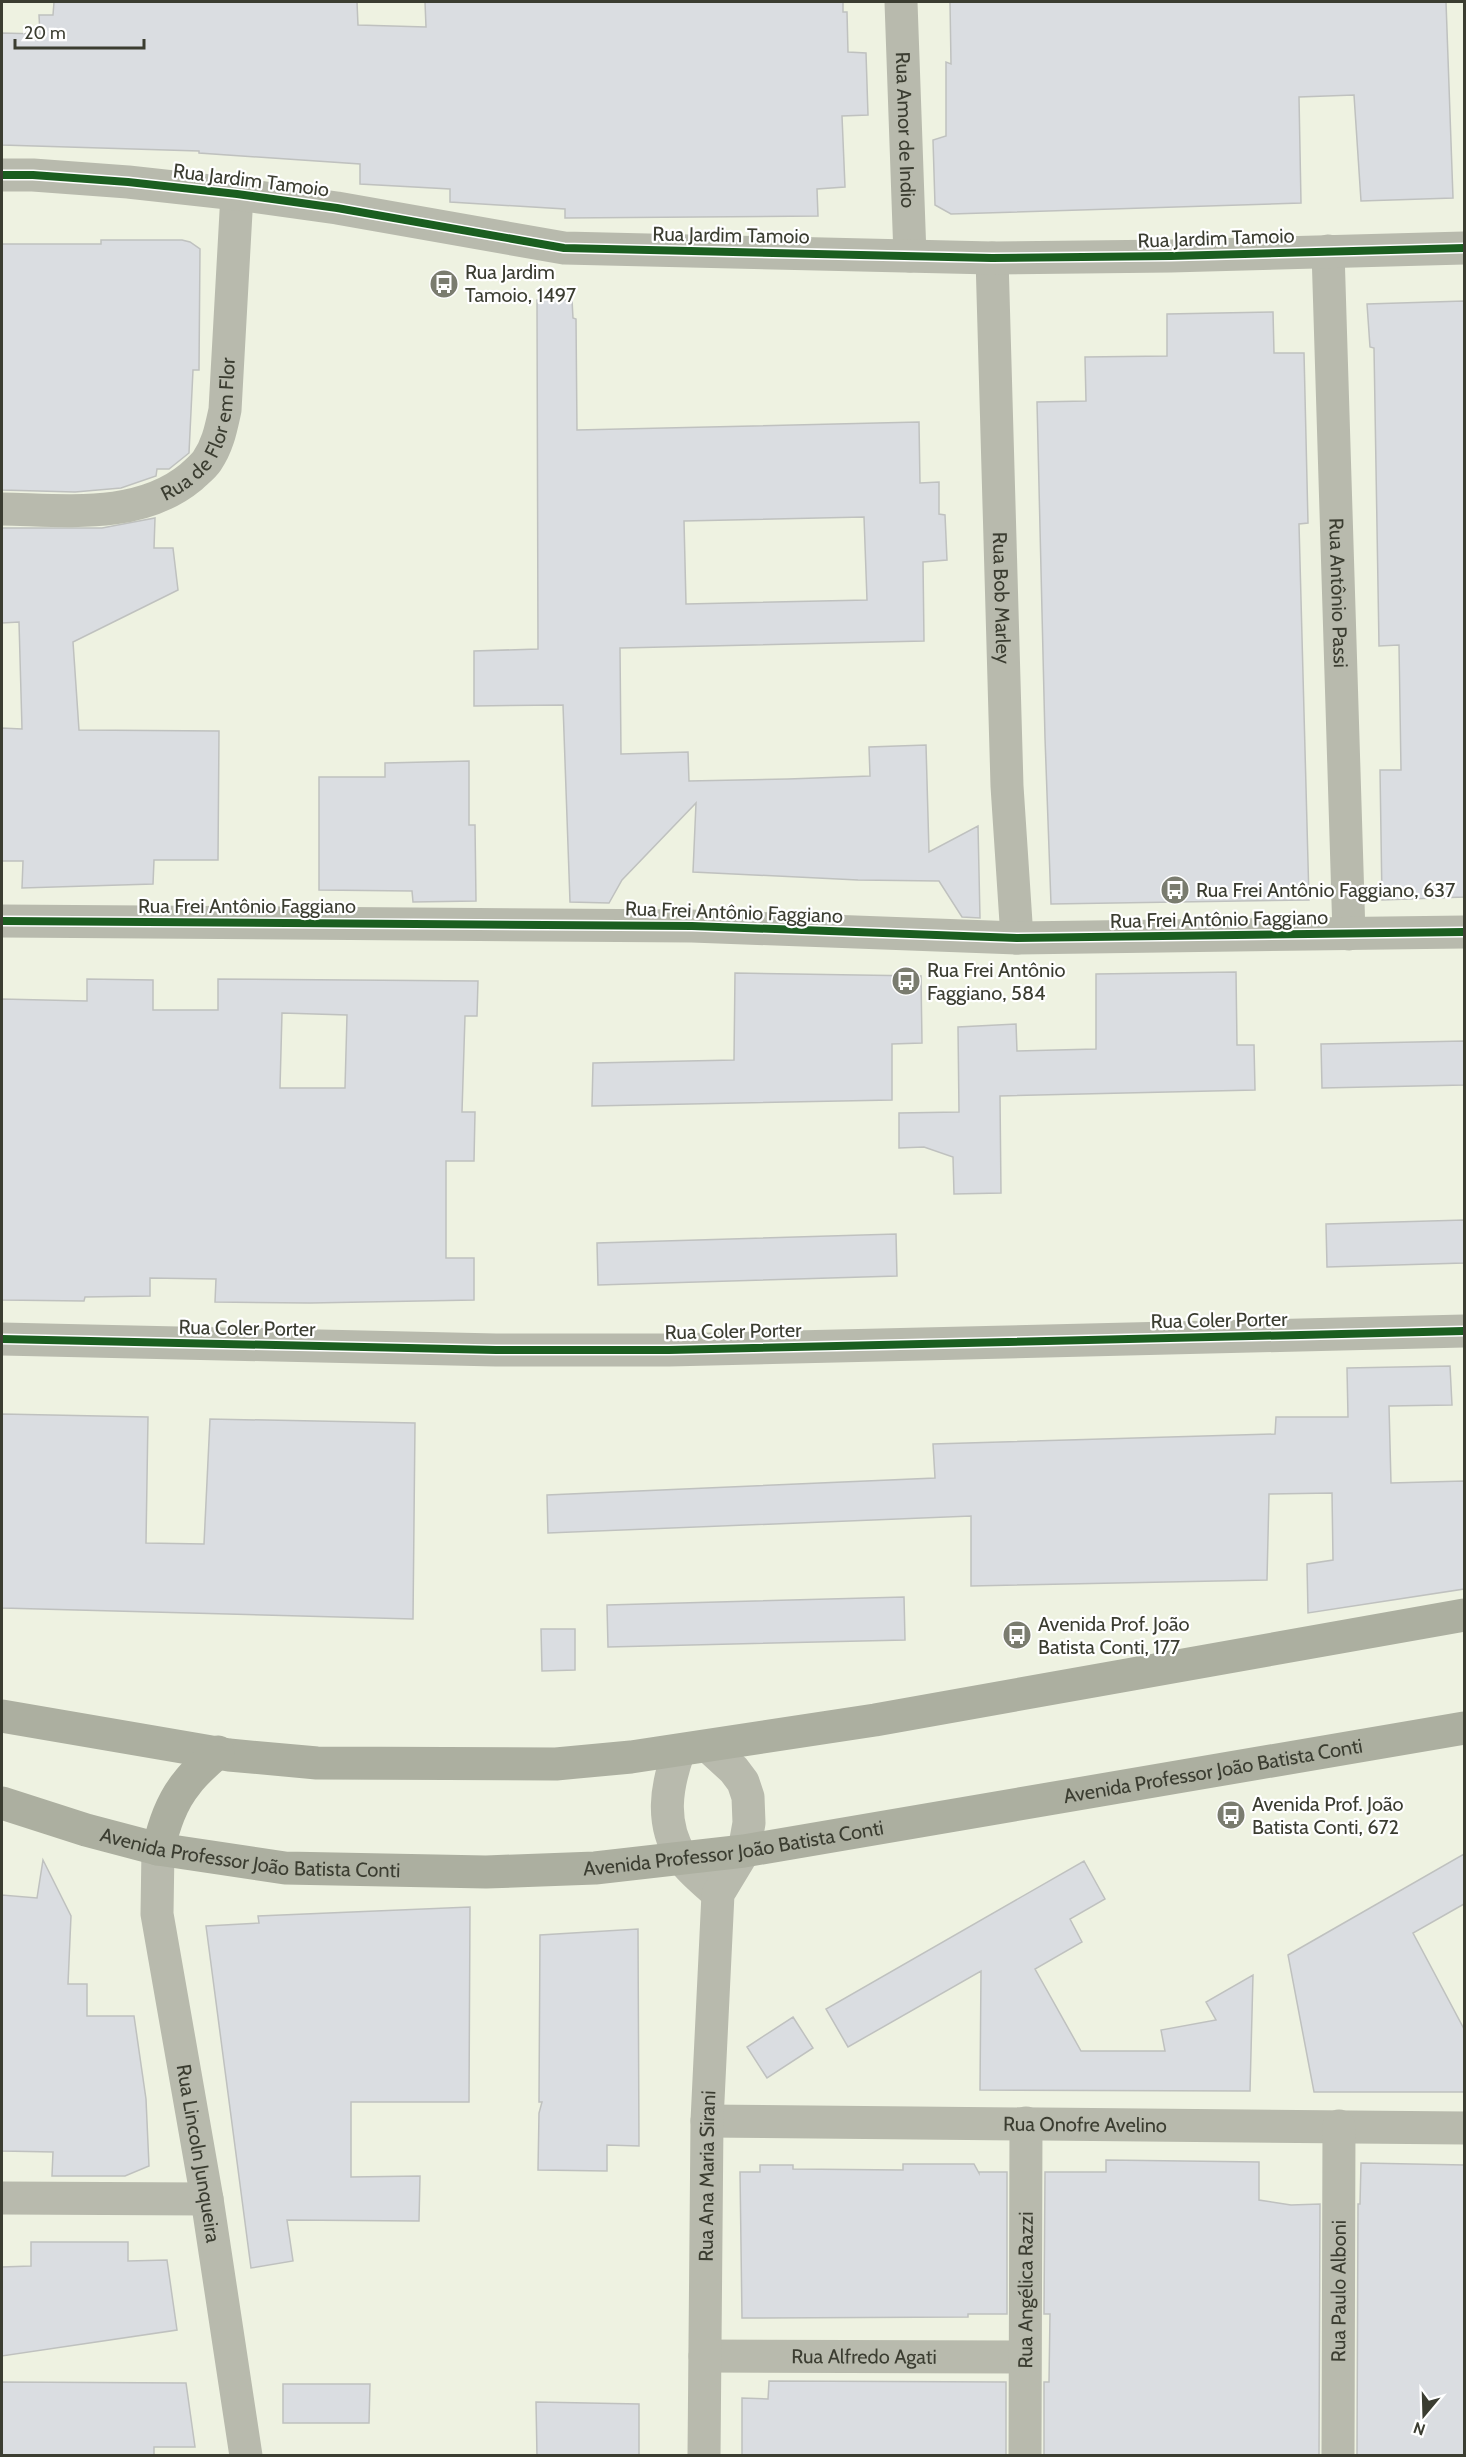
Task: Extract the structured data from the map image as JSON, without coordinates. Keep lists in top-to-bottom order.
{
  "streets": {
    "main road": ["Avenida Professor João Batista Conti"],
    "street": [
      "Rua Amor de Indio",
      "Rua Jardim Tamoio",
      "Rua de Flor em Flor",
      "Rua Antônio Passi",
      "Rua Bob Marley",
      "Rua Frei Antônio Faggiano",
      "Rua Coler Porter",
      "Rua Onofre Avelino",
      "Rua Lincoln Junqueira",
      "Rua Ana Maria Sirani",
      "Rua Angélica Razzi",
      "Rua Paulo Alboni",
      "Rua Alfredo Agati"
    ]
  },
  "crossings": [
    ["Rua Amor de Indio", "Rua Jardim Tamoio"],
    ["Rua Jardim Tamoio", "Rua de Flor em Flor"],
    ["Rua Jardim Tamoio", "Rua Antônio Passi"],
    ["Rua Jardim Tamoio", "Rua Bob Marley"],
    ["Rua Antônio Passi", "Rua Frei Antônio Faggiano"],
    ["Rua Bob Marley", "Rua Frei Antônio Faggiano"],
    ["Avenida Professor João Batista Conti", "Rua Lincoln Junqueira"],
    ["Avenida Professor João Batista Conti", "Rua Ana Maria Sirani"],
    ["Rua Onofre Avelino", "Rua Ana Maria Sirani"],
    ["Rua Onofre Avelino", "Rua Angélica Razzi"],
    ["Rua Onofre Avelino", "Rua Paulo Alboni"],
    ["Rua Ana Maria Sirani", "Rua Alfredo Agati"],
    ["Rua Angélica Razzi", "Rua Alfredo Agati"]
  ],
  "places": {
    "bus stop": [
      "Rua Jardim Tamoio, 1497",
      "Rua Frei Antônio Faggiano, 637",
      "Rua Frei Antônio Faggiano, 584",
      "Avenida Prof. João Batista Conti, 177",
      "Avenida Prof. João Batista Conti, 672"
    ]
  },
  "scale_bar": "20 m",
  "north": "bottom"
}
